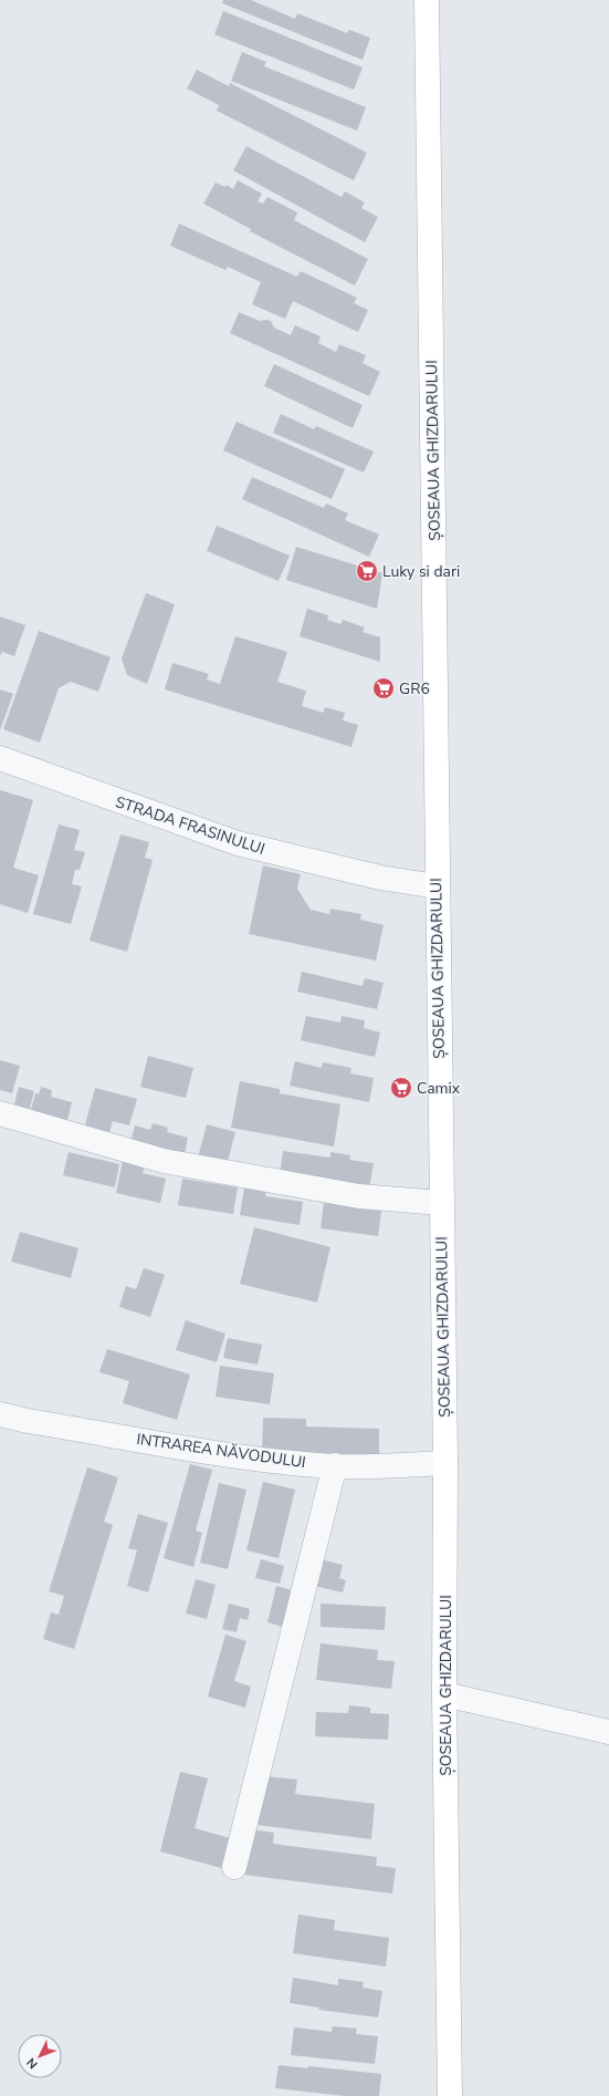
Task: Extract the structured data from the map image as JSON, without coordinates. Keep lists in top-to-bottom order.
{
  "streets": {
    "main road": ["ȘOSEAUA GHIZDARULUI"],
    "street": ["STRADA FRASINULUI", "INTRAREA NĂVODULUI"]
  },
  "crossings": [
    ["ȘOSEAUA GHIZDARULUI", "STRADA FRASINULUI"],
    ["ȘOSEAUA GHIZDARULUI", "INTRAREA NĂVODULUI"]
  ],
  "places": {
    "supermarket": ["Luky si dari", "GR6", "Camix"]
  },
  "north": "bottom left"
}
